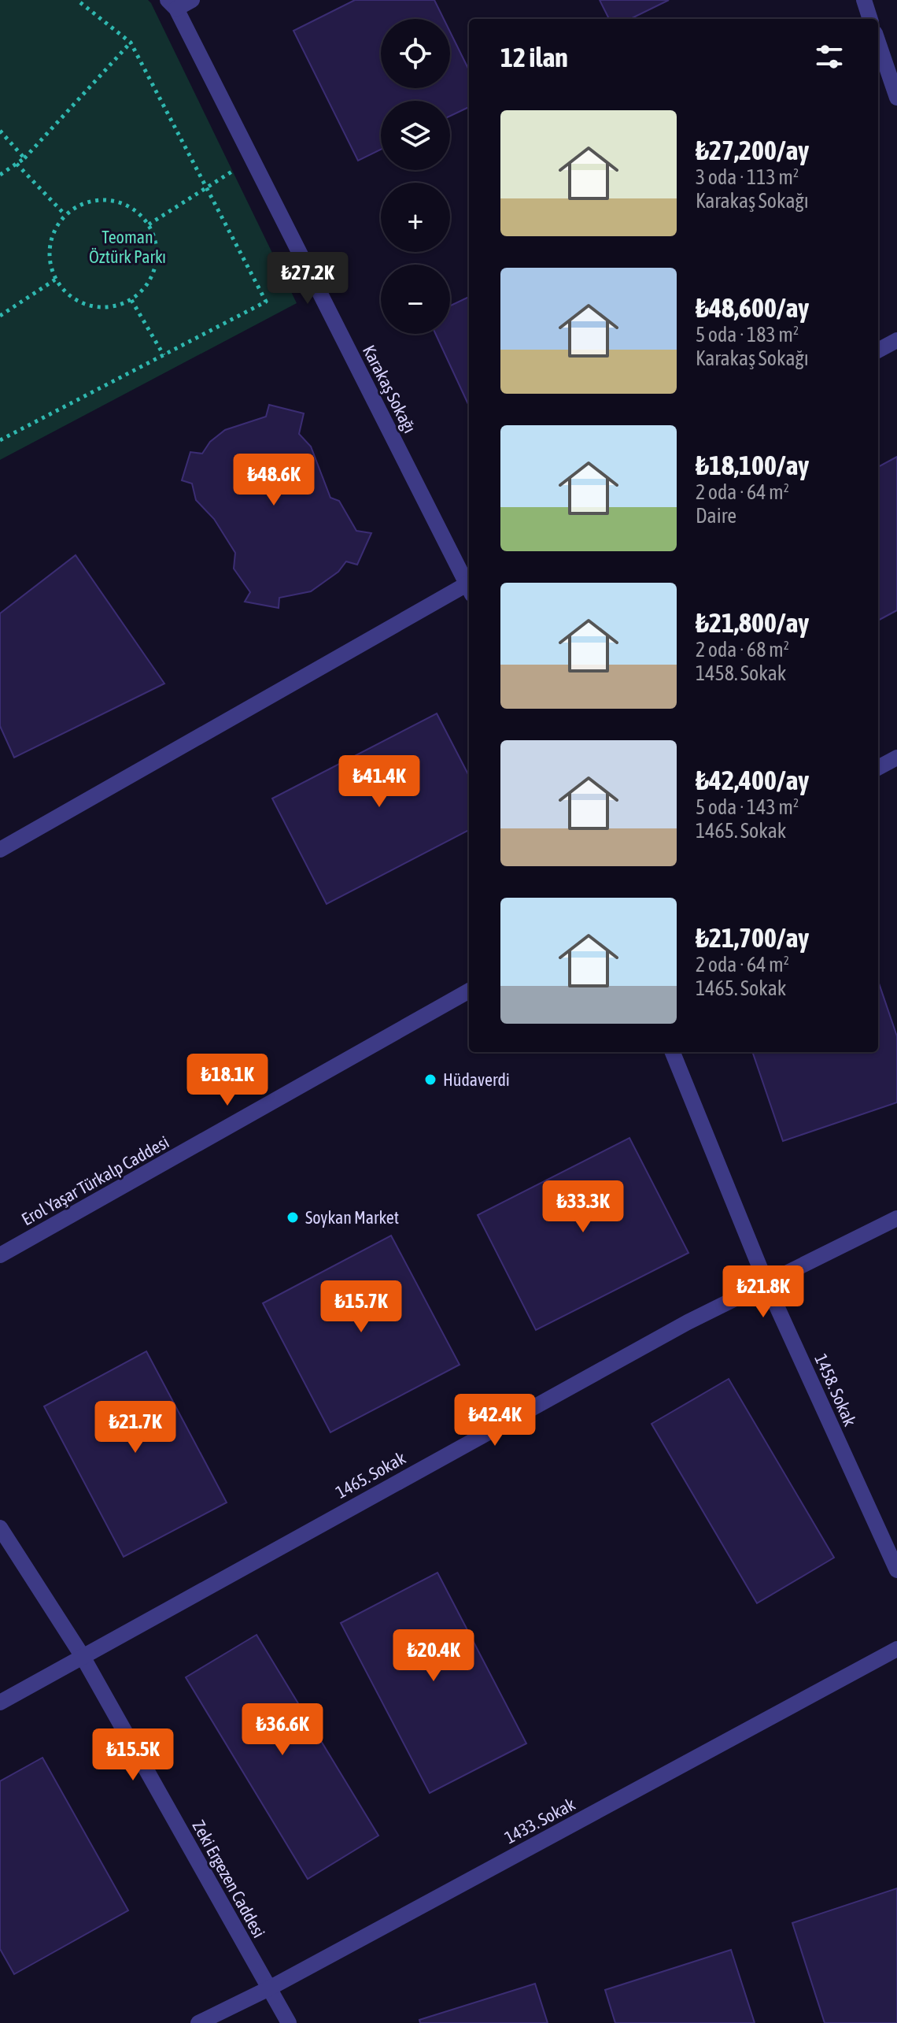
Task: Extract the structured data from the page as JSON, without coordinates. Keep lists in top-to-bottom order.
{
  "streets": {
    "street": [
      "Karakaş Sokağı",
      "Erol Yaşar Türkalp Caddesi",
      "1458. Sokak",
      "1465. Sokak",
      "1433. Sokak",
      "Zeki Ergezen Caddesi"
    ]
  },
  "crossings": [
    ["1458. Sokak", "1465. Sokak"],
    ["1465. Sokak", "Zeki Ergezen Caddesi"],
    ["1433. Sokak", "Zeki Ergezen Caddesi"]
  ],
  "parks": ["Teoman Öztürk Parkı"],
  "places": ["Hüdaverdi", "Soykan Market"],
  "page": {
    "map_buttons": ["+", "−"],
    "heading": "12 ilan",
    "list": [
      {
        "name": "₺27,200/ay",
        "note": "3 oda · 113 m² · Karakaş Sokağı"
      },
      {
        "name": "₺48,600/ay",
        "note": "5 oda · 183 m² · Karakaş Sokağı"
      },
      {
        "name": "₺18,100/ay",
        "note": "2 oda · 64 m² · Daire"
      },
      {
        "name": "₺21,800/ay",
        "note": "2 oda · 68 m² · 1458. Sokak"
      },
      {
        "name": "₺42,400/ay",
        "note": "5 oda · 143 m² · 1465. Sokak"
      },
      {
        "name": "₺21,700/ay",
        "note": "2 oda · 64 m² · 1465. Sokak"
      }
    ],
    "price": [
      "₺27.2K",
      "₺48.6K",
      "₺41.4K",
      "₺18.1K",
      "₺33.3K",
      "₺21.8K",
      "₺15.7K",
      "₺42.4K",
      "₺21.7K",
      "₺20.4K",
      "₺36.6K",
      "₺15.5K"
    ]
  }
}
